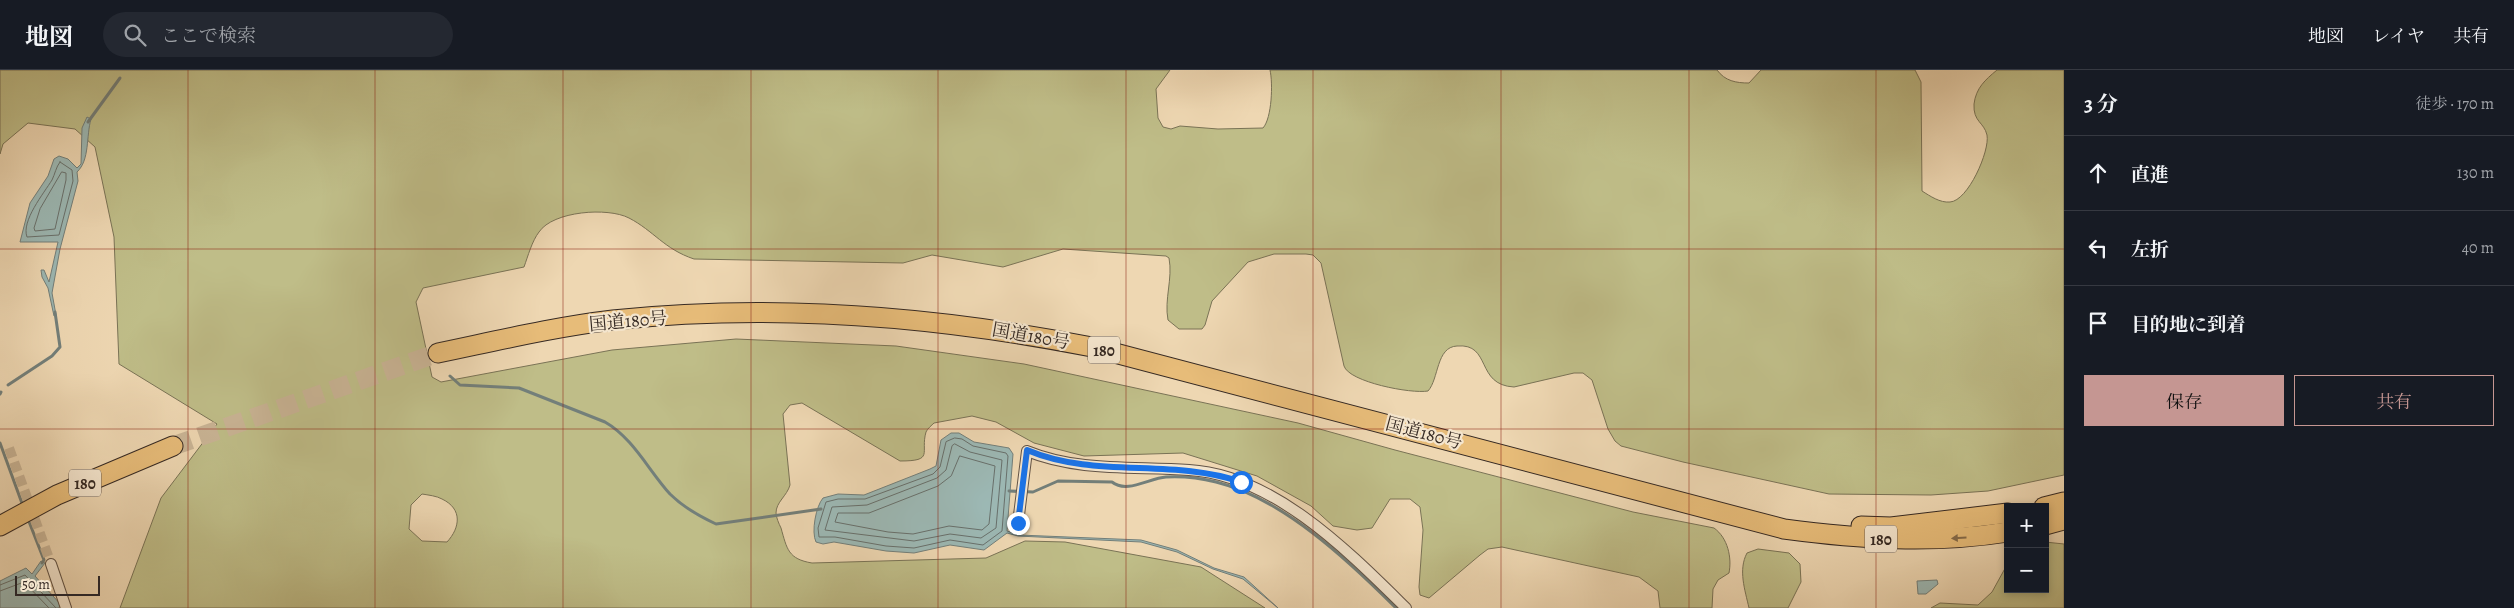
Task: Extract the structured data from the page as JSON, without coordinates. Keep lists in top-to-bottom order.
{
  "streets": {
    "highway": ["国道180号", "180"]
  },
  "scale_bar": "50 m",
  "page": {
    "header": "地図",
    "search": "ここで検索",
    "nav": ["地図", "レイヤ", "共有"],
    "heading": ["3 分", "徒歩 · 170 m"],
    "list": [
      ["直進", "130 m"],
      ["左折", "40 m"],
      "目的地に到着"
    ],
    "buttons": ["保存", "共有"],
    "map_buttons": ["+", "−"],
    "scale": "50 m"
  }
}
